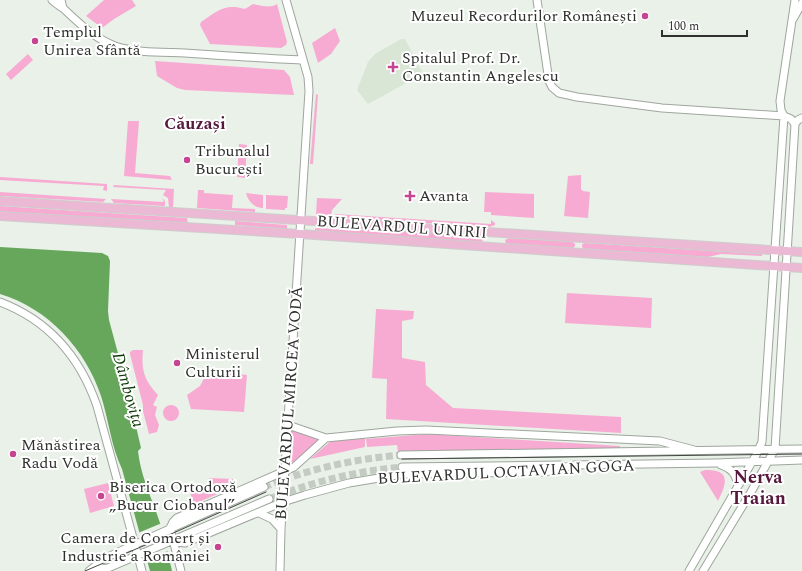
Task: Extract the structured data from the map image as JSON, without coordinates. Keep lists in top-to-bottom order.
{
  "streets": {
    "main road": ["BULEVARDUL UNIRII", "BULEVARDUL MIRCEA VODĂ", "BULEVARDUL OCTAVIAN GOGA"]
  },
  "crossings": [
    ["BULEVARDUL UNIRII", "BULEVARDUL MIRCEA VODĂ"],
    ["BULEVARDUL MIRCEA VODĂ", "BULEVARDUL OCTAVIAN GOGA"]
  ],
  "districts": ["Căuzași", "Nerva Traian"],
  "water": ["Dâmbovița"],
  "places": {
    "other": [
      "Muzeul Recordurilor Românești",
      "Templul Unirea Sfântă",
      "Tribunalul București",
      "Ministerul Culturii",
      "Mănăstirea Radu Vodă",
      "Biserica Ortodoxă „Bucur Ciobanul”",
      "Camera de Comerț și Industrie a României"
    ],
    "health": ["Spitalul Prof. Dr. Constantin Angelescu", "Avanta"]
  },
  "scale_bar": "100 m"
}
